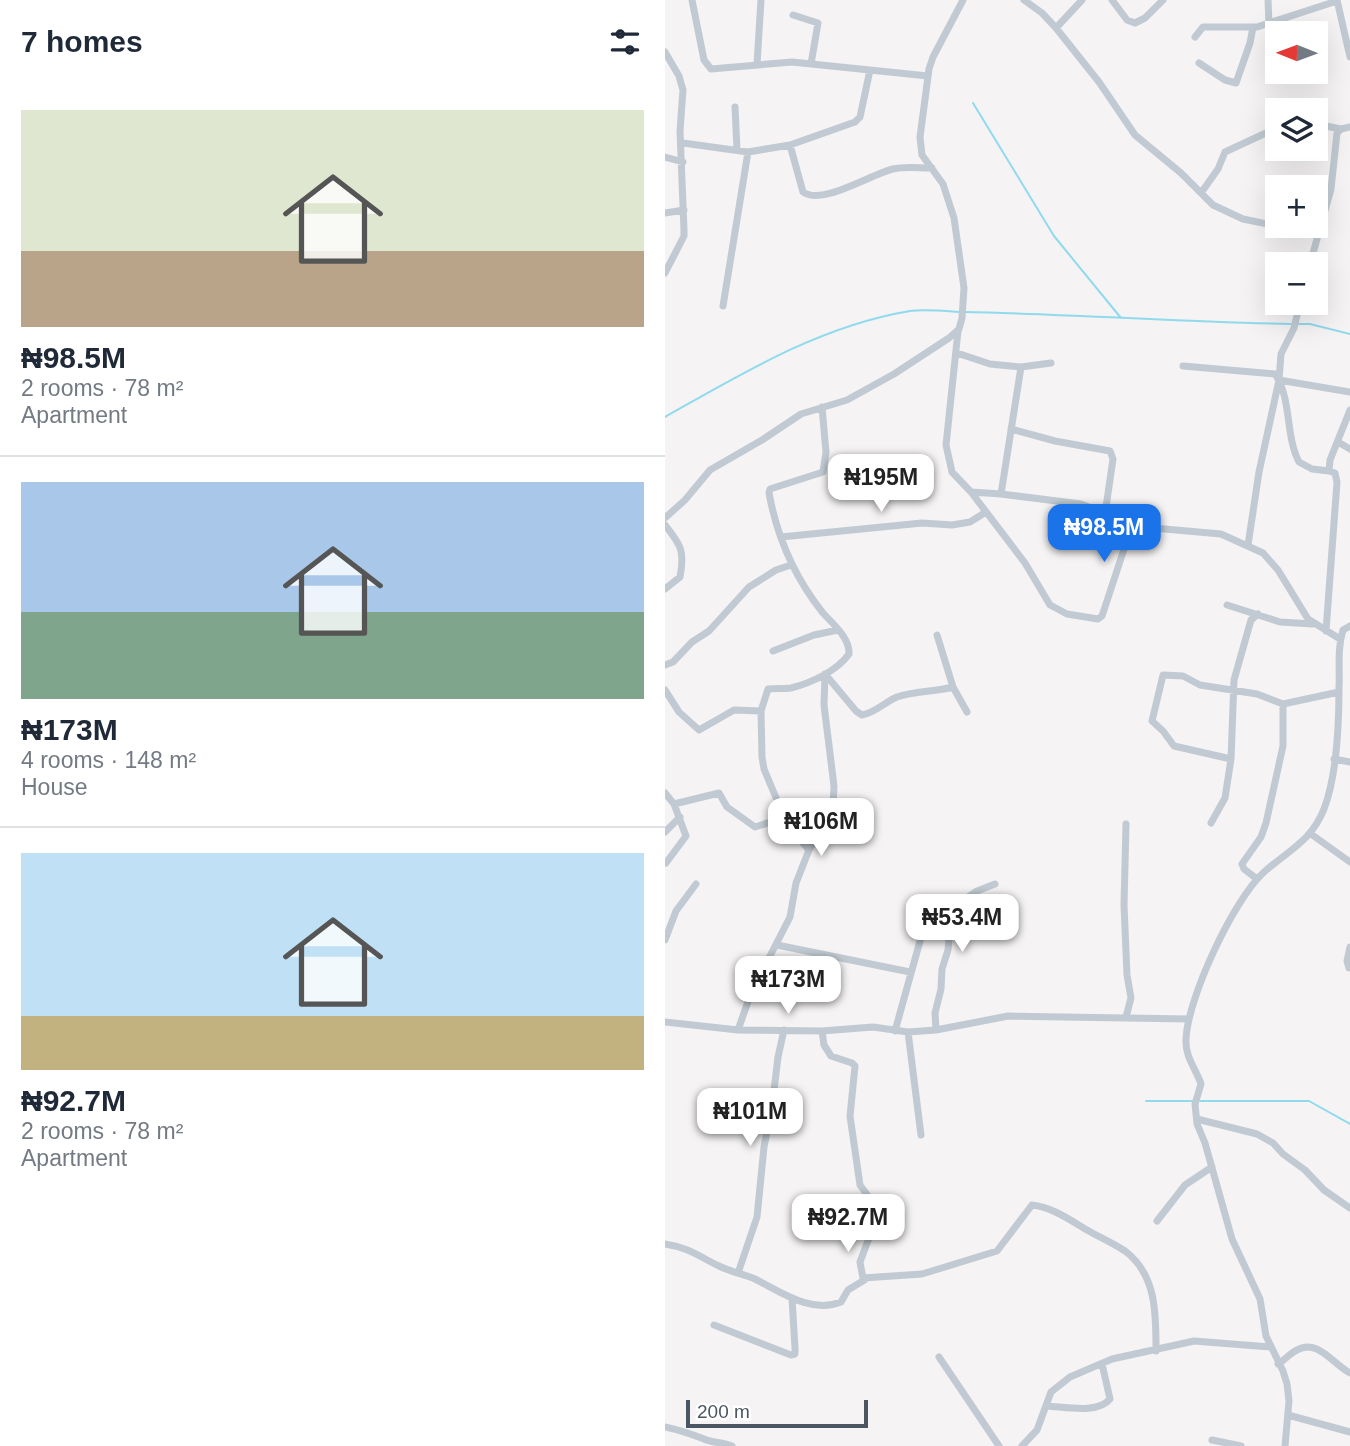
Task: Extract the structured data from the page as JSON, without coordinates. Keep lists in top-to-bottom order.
{
  "scale_bar": "200 m",
  "north": "left",
  "page": {
    "heading": "7 homes",
    "map_buttons": ["+", "−"],
    "list": [
      {
        "name": "₦98.5M",
        "note": "2 rooms · 78 m² · Apartment"
      },
      {
        "name": "₦173M",
        "note": "4 rooms · 148 m² · House"
      },
      {
        "name": "₦92.7M",
        "note": "2 rooms · 78 m² · Apartment"
      }
    ],
    "price": [
      "₦195M",
      "₦98.5M",
      "₦106M",
      "₦53.4M",
      "₦173M",
      "₦101M",
      "₦92.7M"
    ],
    "scale": "200 m"
  }
}
